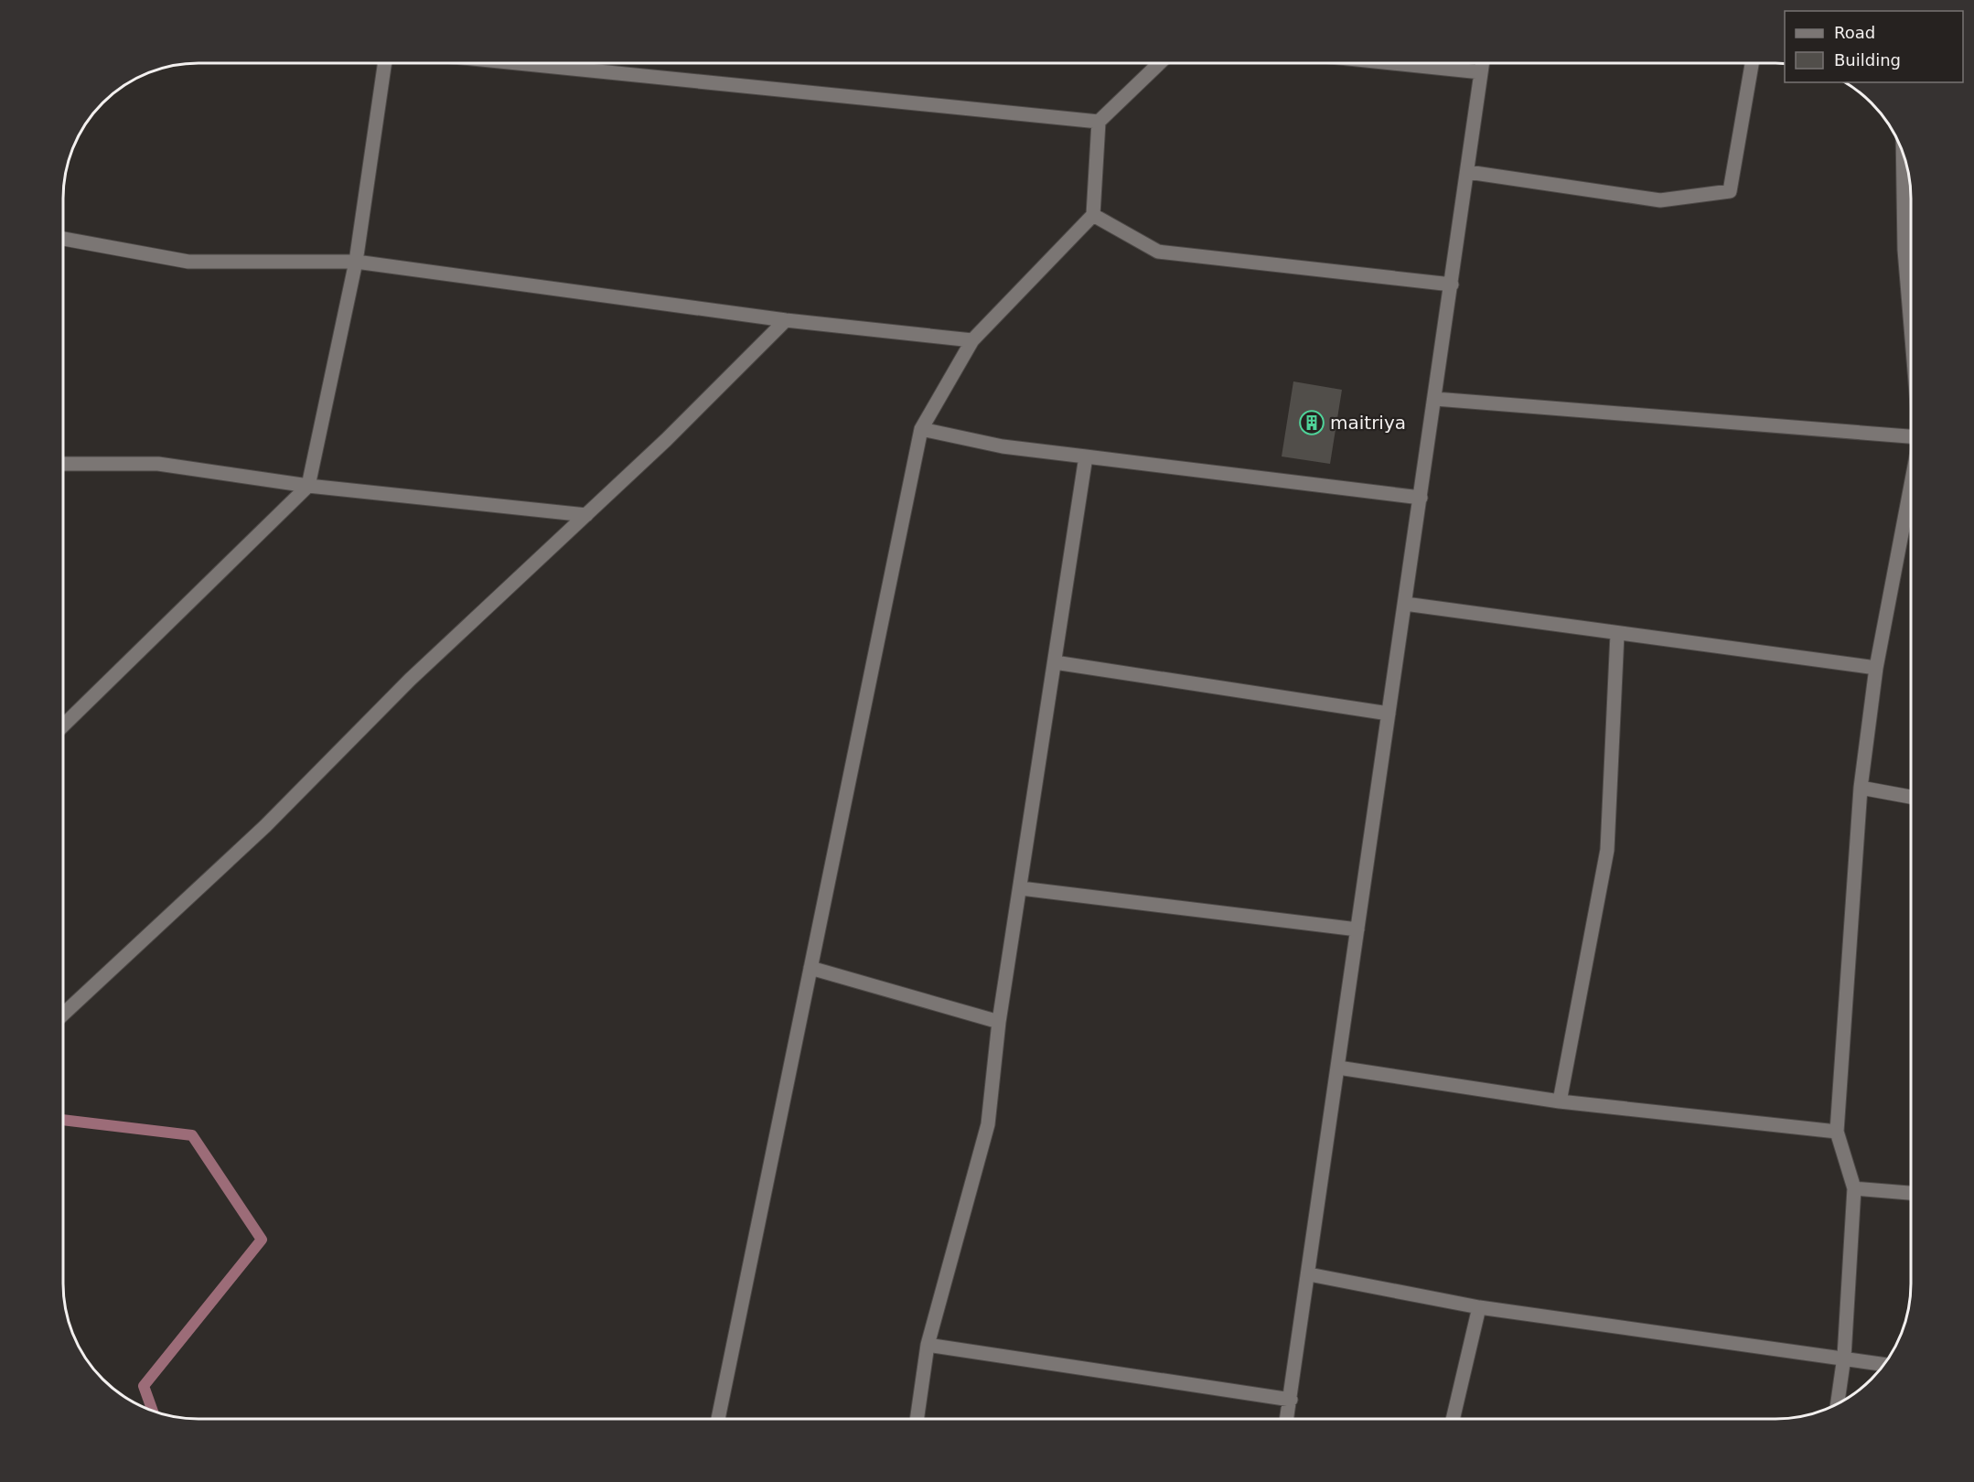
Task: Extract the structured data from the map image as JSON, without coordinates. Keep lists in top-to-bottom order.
{
  "places": {
    "building": ["maitriya"]
  },
  "legend": ["Road", "Building"]
}
